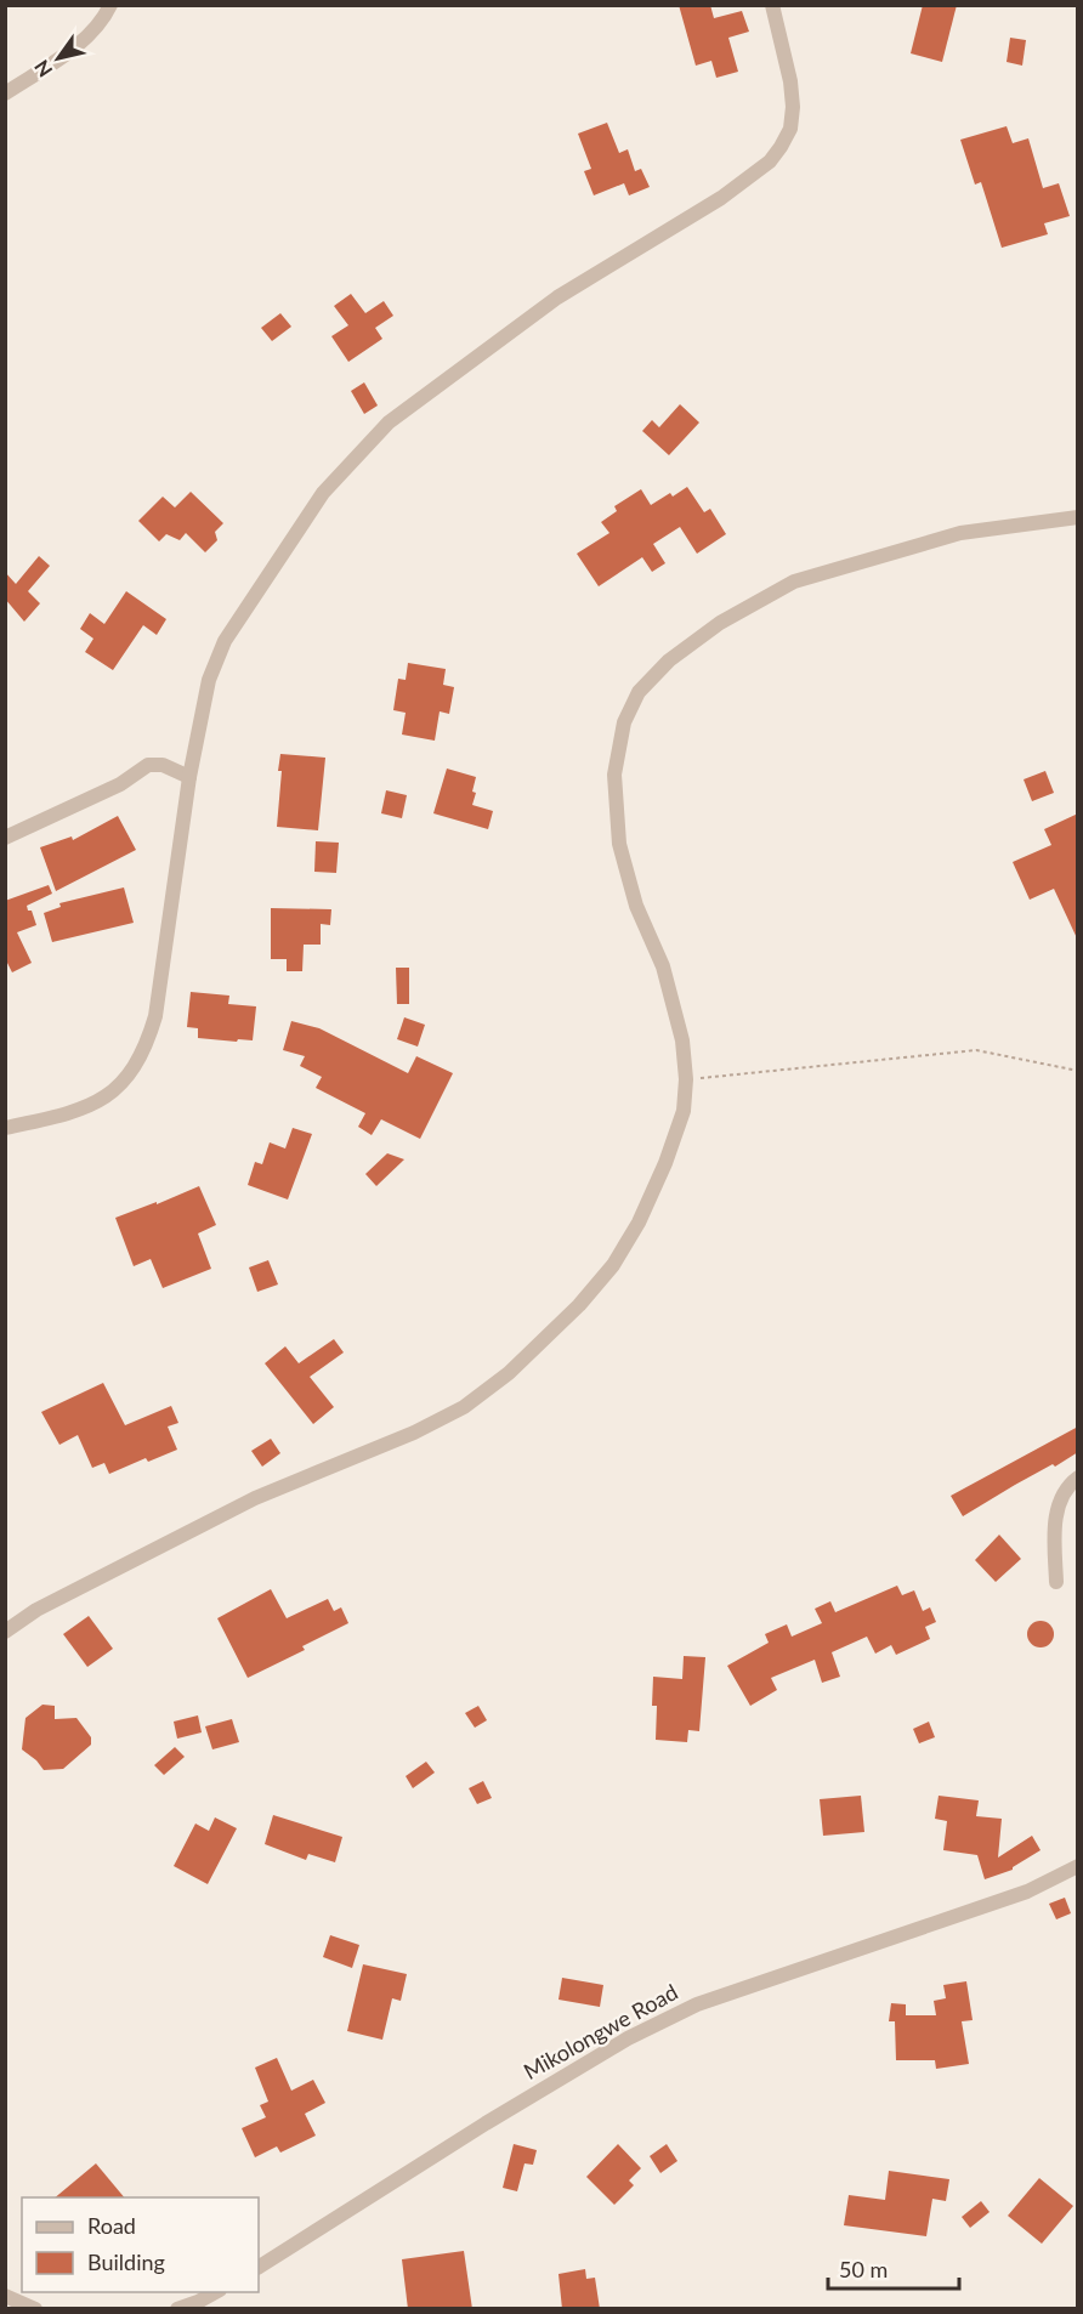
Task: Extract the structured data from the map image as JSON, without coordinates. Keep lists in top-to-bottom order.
{
  "streets": {
    "street": ["Mikolongwe Road"]
  },
  "legend": ["Road", "Building"],
  "scale_bar": "50 m",
  "north": "bottom left"
}
